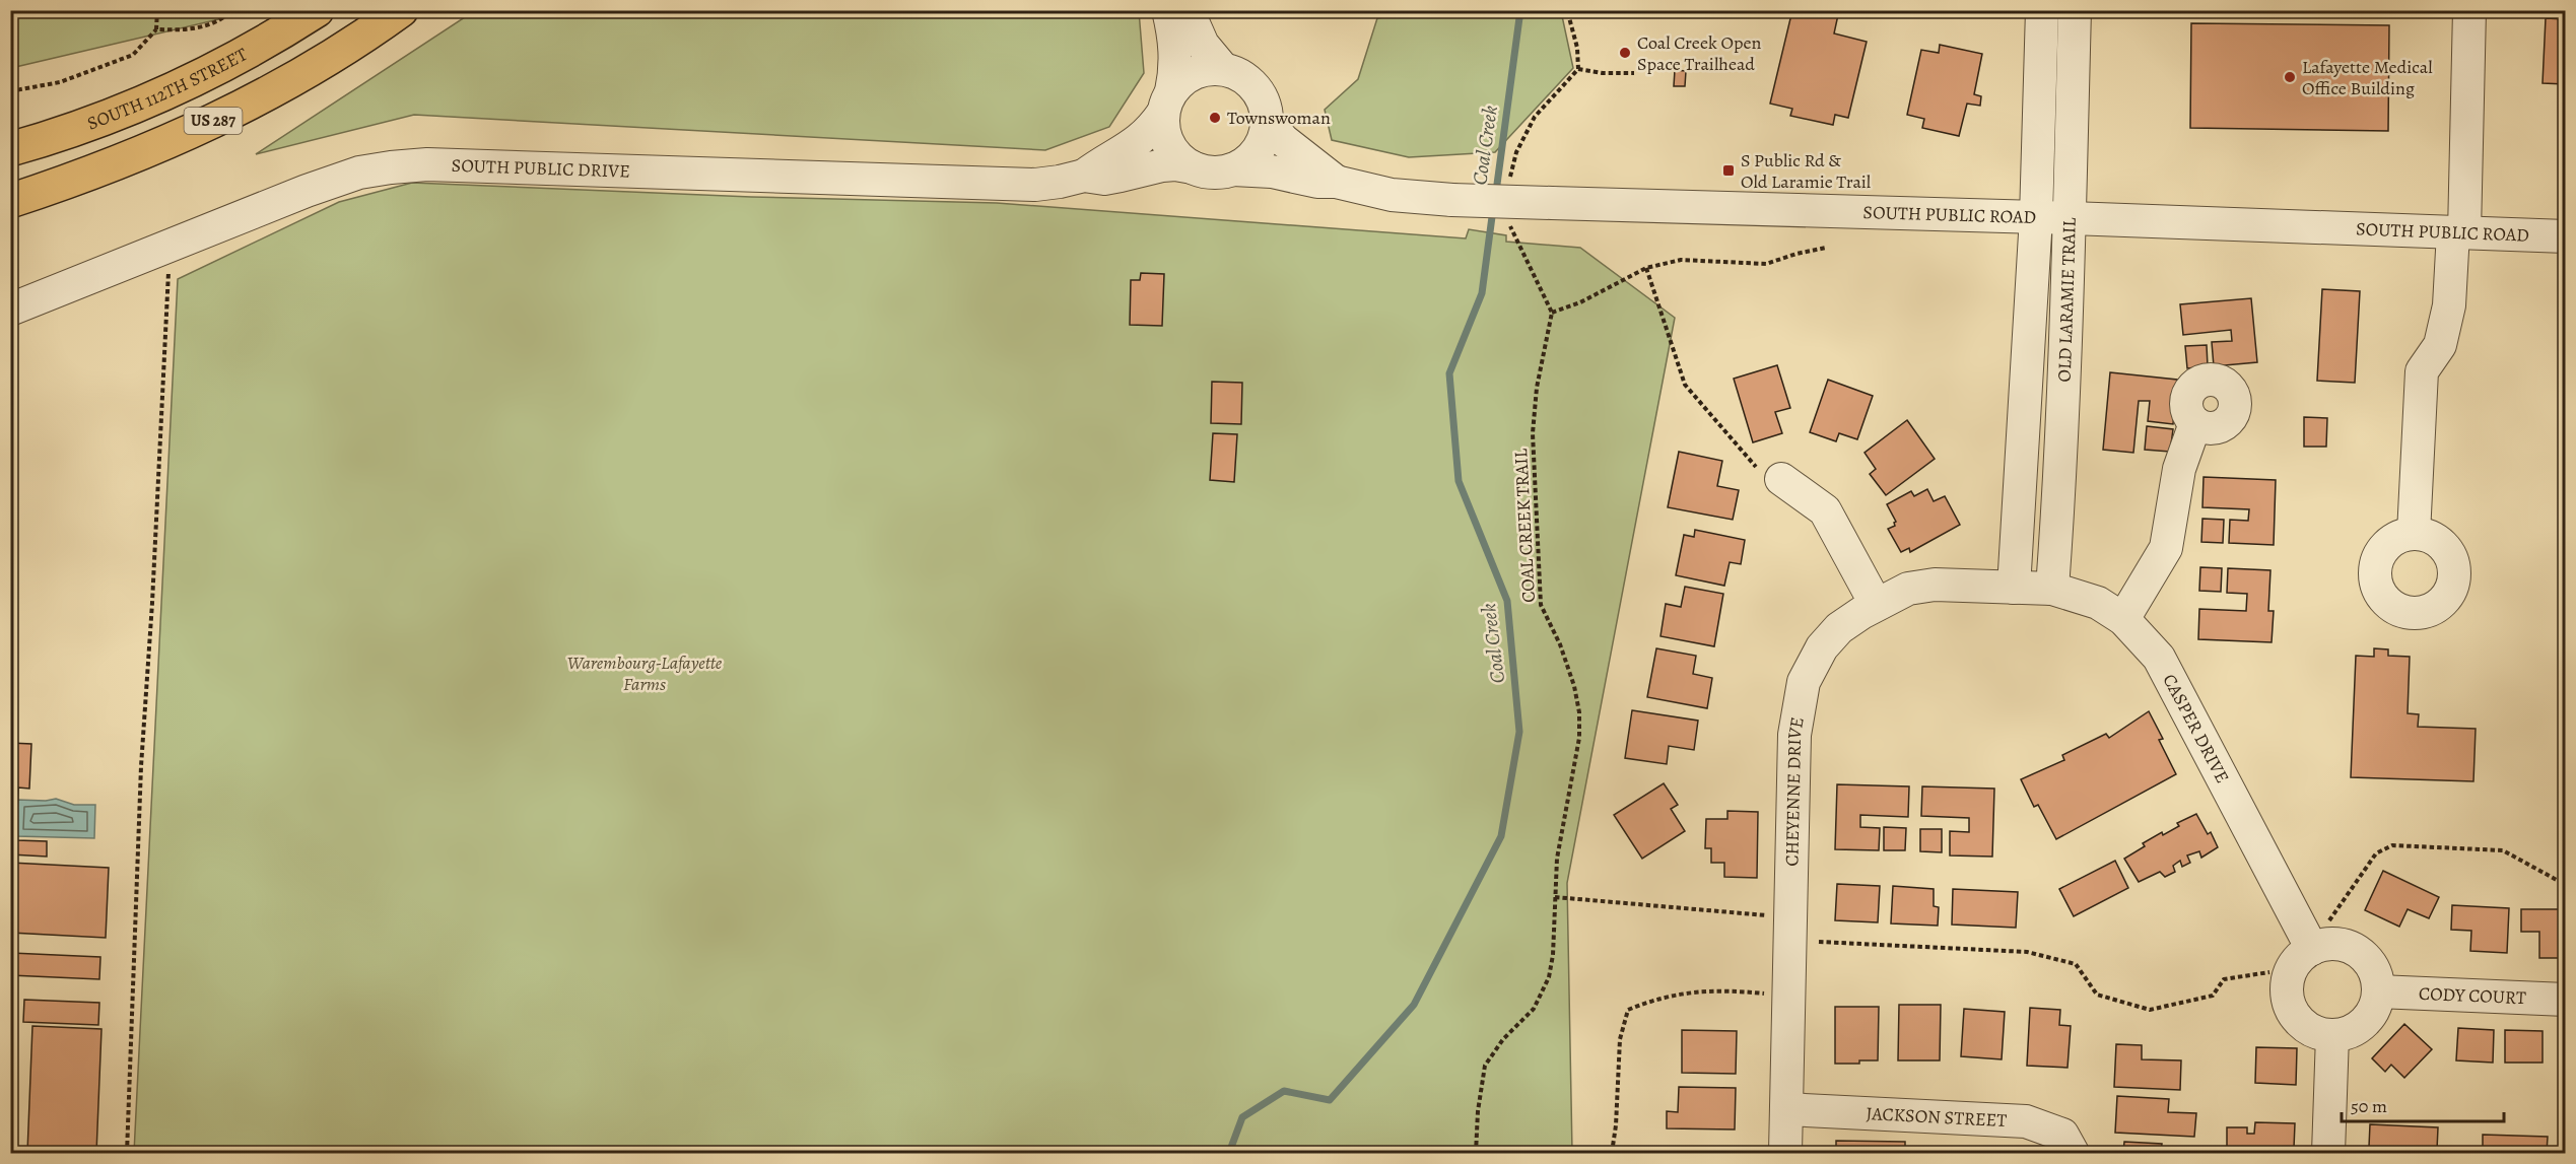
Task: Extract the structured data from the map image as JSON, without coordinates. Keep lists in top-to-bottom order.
{
  "streets": {
    "main road": ["SOUTH 112TH STREET", "US 287"],
    "street": [
      "SOUTH PUBLIC DRIVE",
      "SOUTH PUBLIC ROAD",
      "OLD LARAMIE TRAIL",
      "CASPER DRIVE",
      "CHEYENNE DRIVE",
      "CODY COURT",
      "JACKSON STREET"
    ],
    "path": ["COAL CREEK TRAIL"]
  },
  "crossings": [
    ["SOUTH PUBLIC ROAD", "OLD LARAMIE TRAIL"],
    ["OLD LARAMIE TRAIL", "CASPER DRIVE"],
    ["OLD LARAMIE TRAIL", "CHEYENNE DRIVE"],
    ["CASPER DRIVE", "CHEYENNE DRIVE"],
    ["CASPER DRIVE", "CODY COURT"],
    ["CHEYENNE DRIVE", "JACKSON STREET"]
  ],
  "water": ["Coal Creek"],
  "parks": ["Warembourg-Lafayette Farms"],
  "places": {
    "other": ["Coal Creek Open Space Trailhead", "Lafayette Medical Office Building", "Townswoman"],
    "transit": ["S Public Rd & Old Laramie Trail"]
  },
  "scale_bar": "50 m"
}
